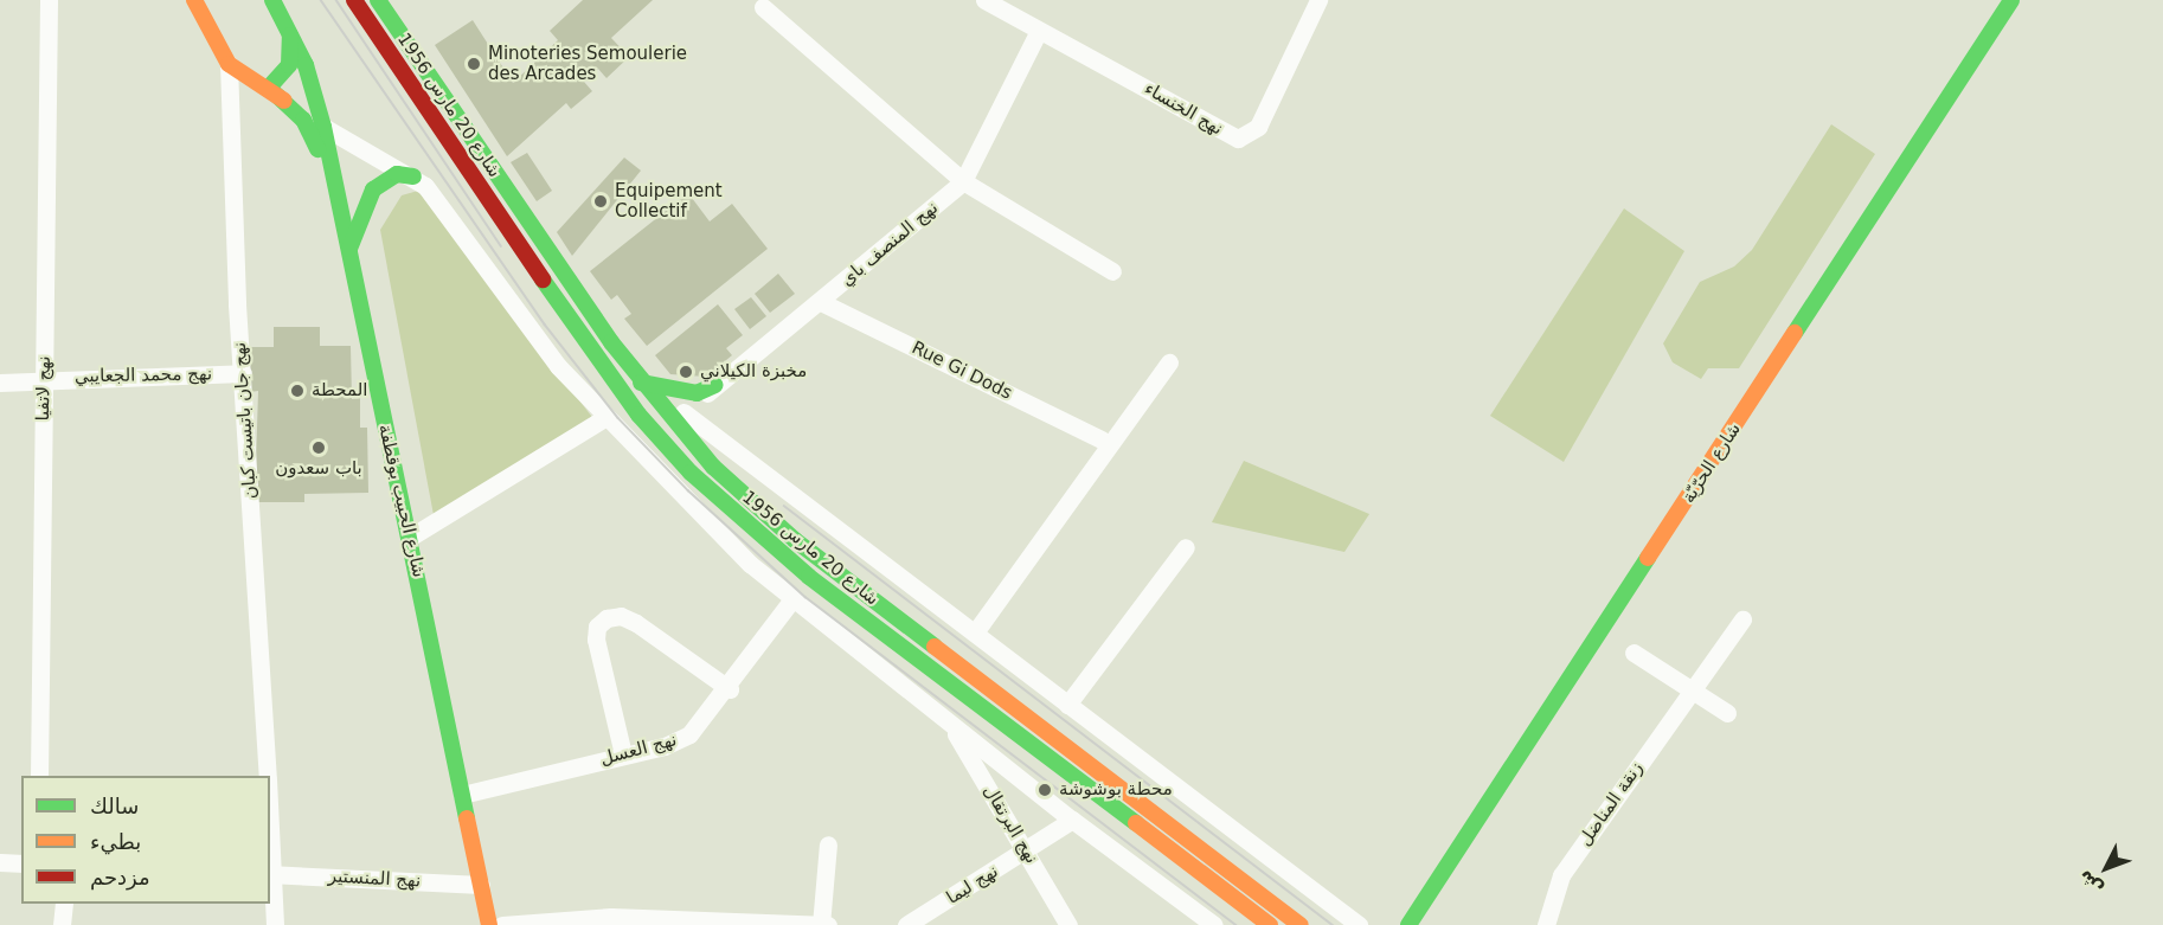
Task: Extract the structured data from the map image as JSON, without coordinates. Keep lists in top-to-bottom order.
{
  "streets": {
    "main road": ["شارع 20 مارس 1956", "شارع الحرّيّة", "شارع الحبيب بوقطفة"],
    "street": [
      "نهج الخنساء",
      "نهج المنصف باي",
      "Rue Gi Dods",
      "نهج محمد الجعايبي",
      "نهج لاتفيا",
      "نهج جان باتيست كبان",
      "نهج العسل",
      "زنقة المناضل",
      "نهج البرتقال",
      "نهج المنستير",
      "نهج ليما"
    ]
  },
  "crossings": [
    ["شارع 20 مارس 1956", "نهج المنصف باي"],
    ["نهج الخنساء", "نهج المنصف باي"],
    ["نهج المنصف باي", "Rue Gi Dods"],
    ["نهج محمد الجعايبي", "نهج لاتفيا"],
    ["نهج محمد الجعايبي", "نهج جان باتيست كبان"],
    ["نهج جان باتيست كبان", "نهج المنستير"],
    ["شارع الحبيب بوقطفة", "نهج العسل"],
    ["شارع الحبيب بوقطفة", "نهج المنستير"],
    ["نهج البرتقال", "نهج ليما"]
  ],
  "places": [
    "Minoteries Semoulerie des Arcades",
    "Equipement Collectif",
    "مخبزة الكيلاني",
    "المحطة",
    "باب سعدون",
    "محطة بوشوشة"
  ],
  "legend": ["سالك", "بطيء", "مزدحم"],
  "north": "bottom left"
}
